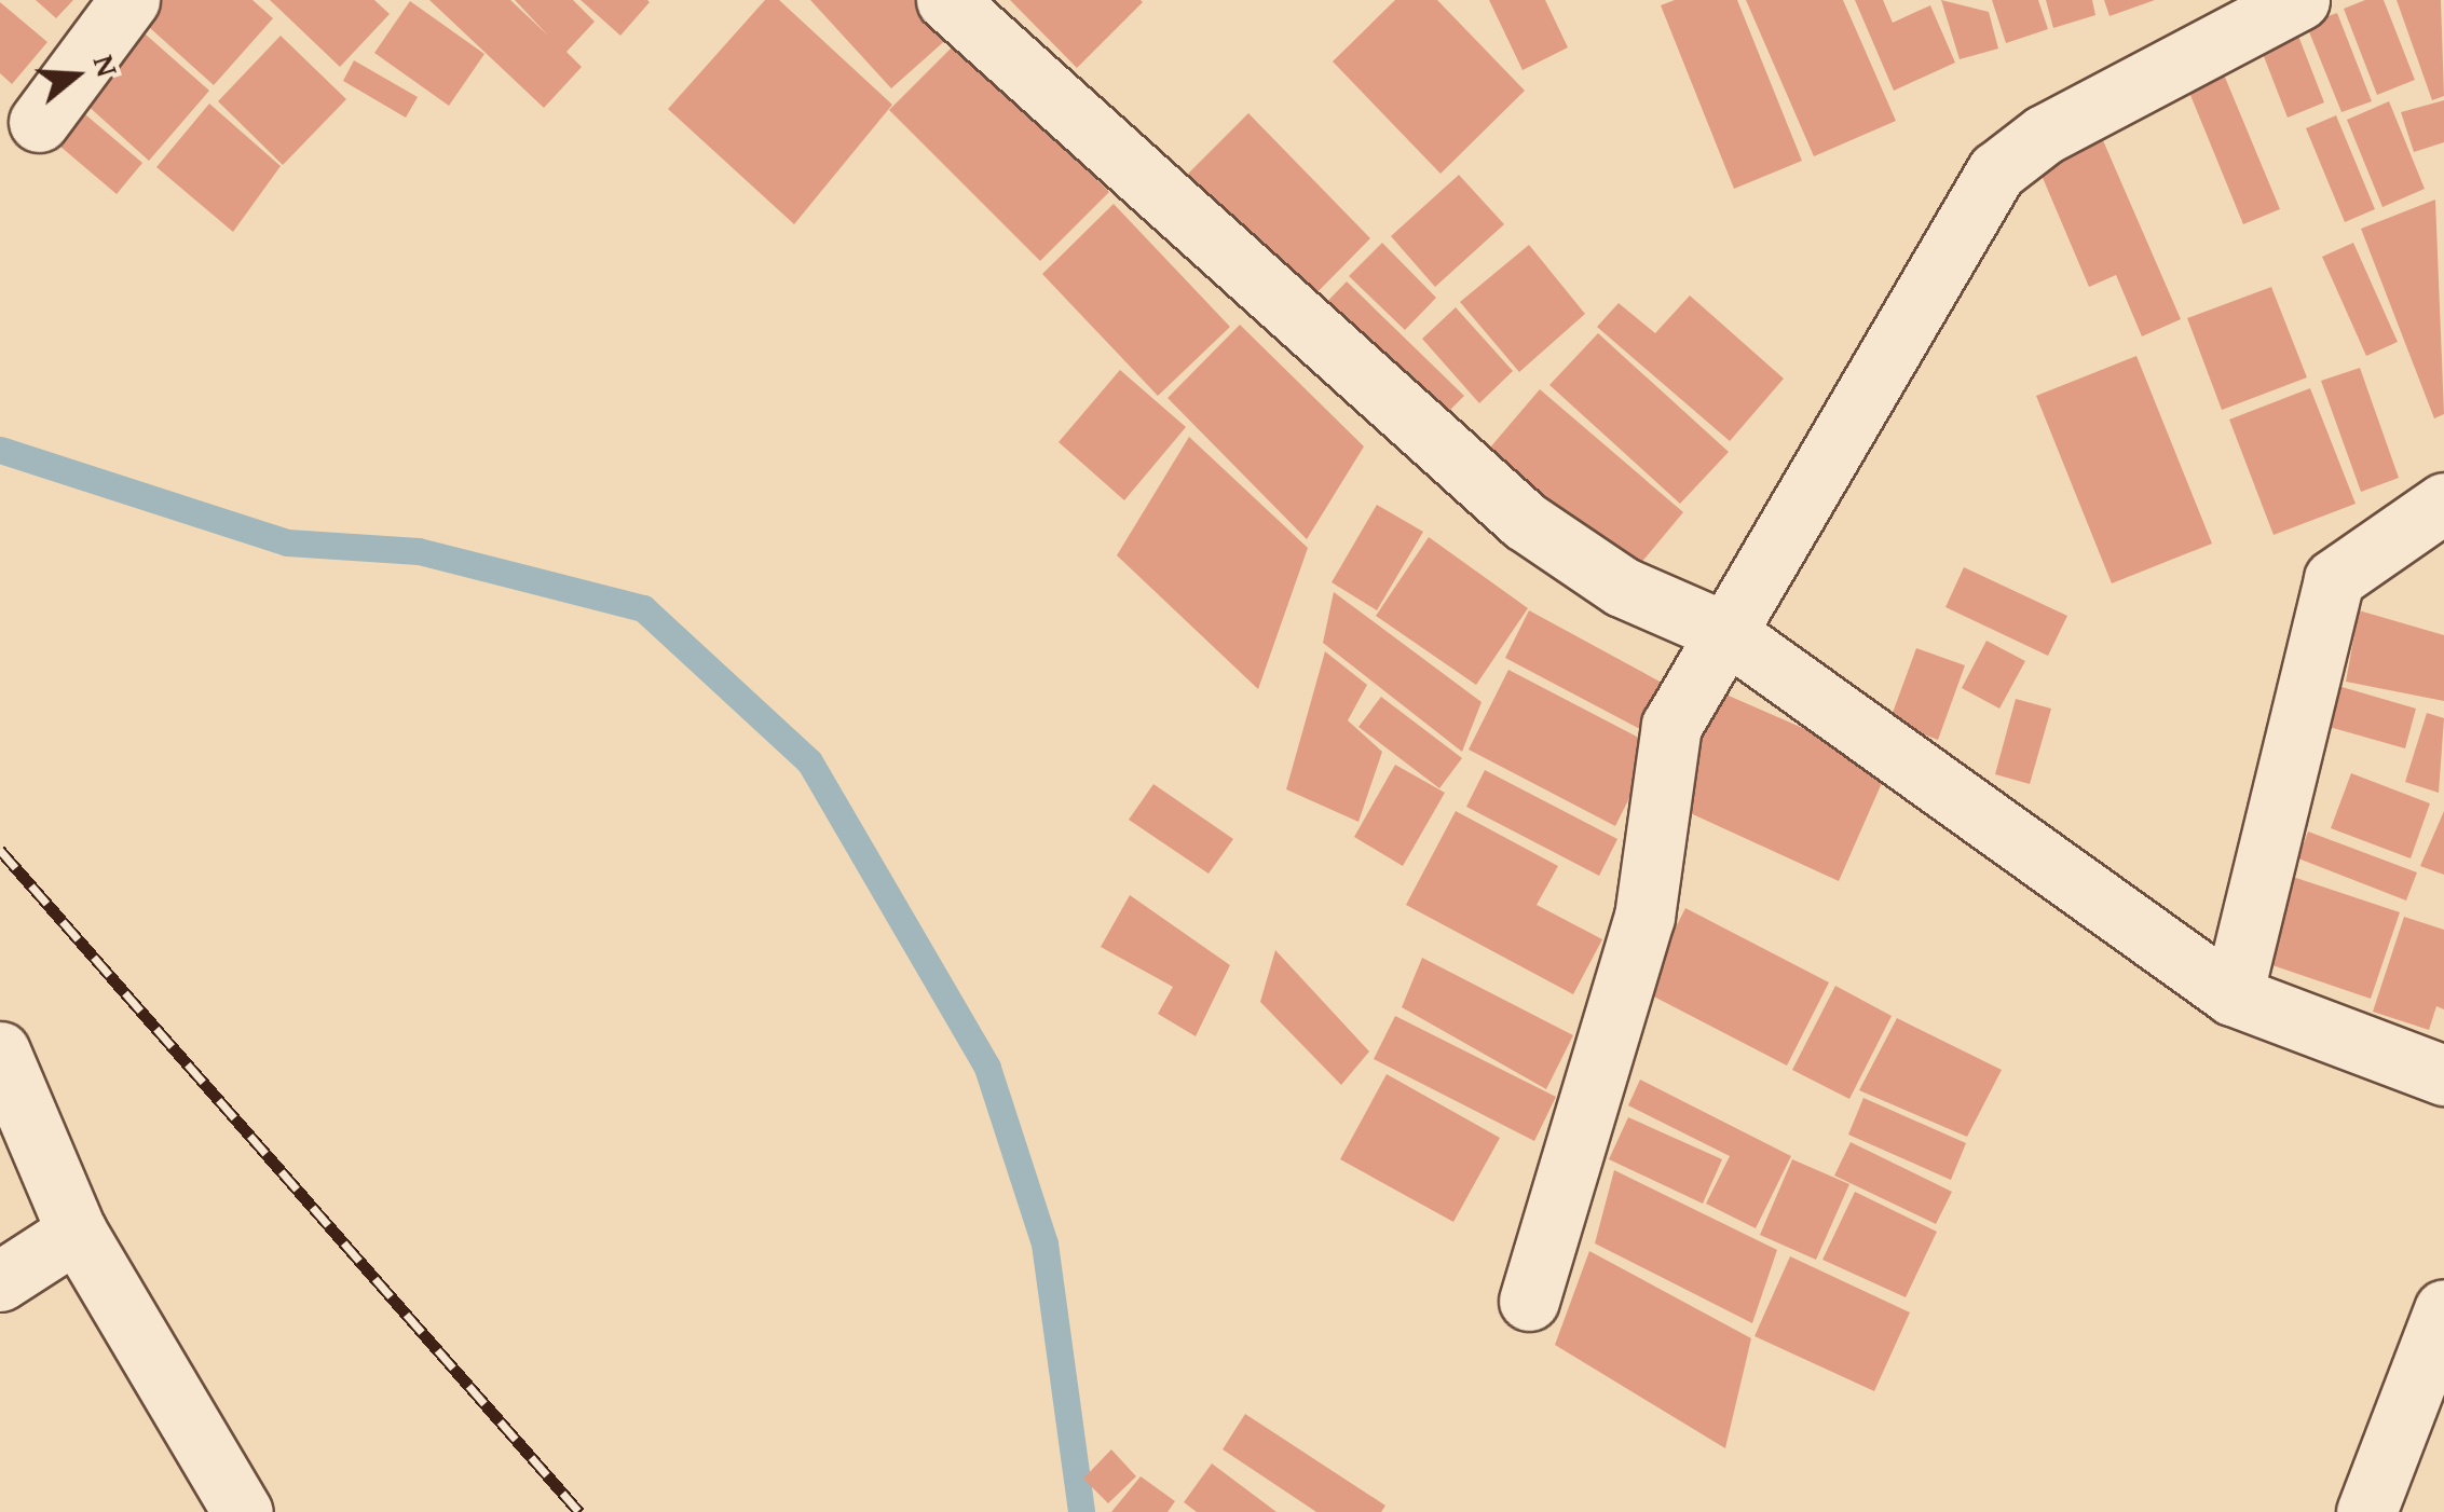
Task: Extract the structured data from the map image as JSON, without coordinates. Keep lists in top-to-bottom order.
{
  "north": "right"
}
